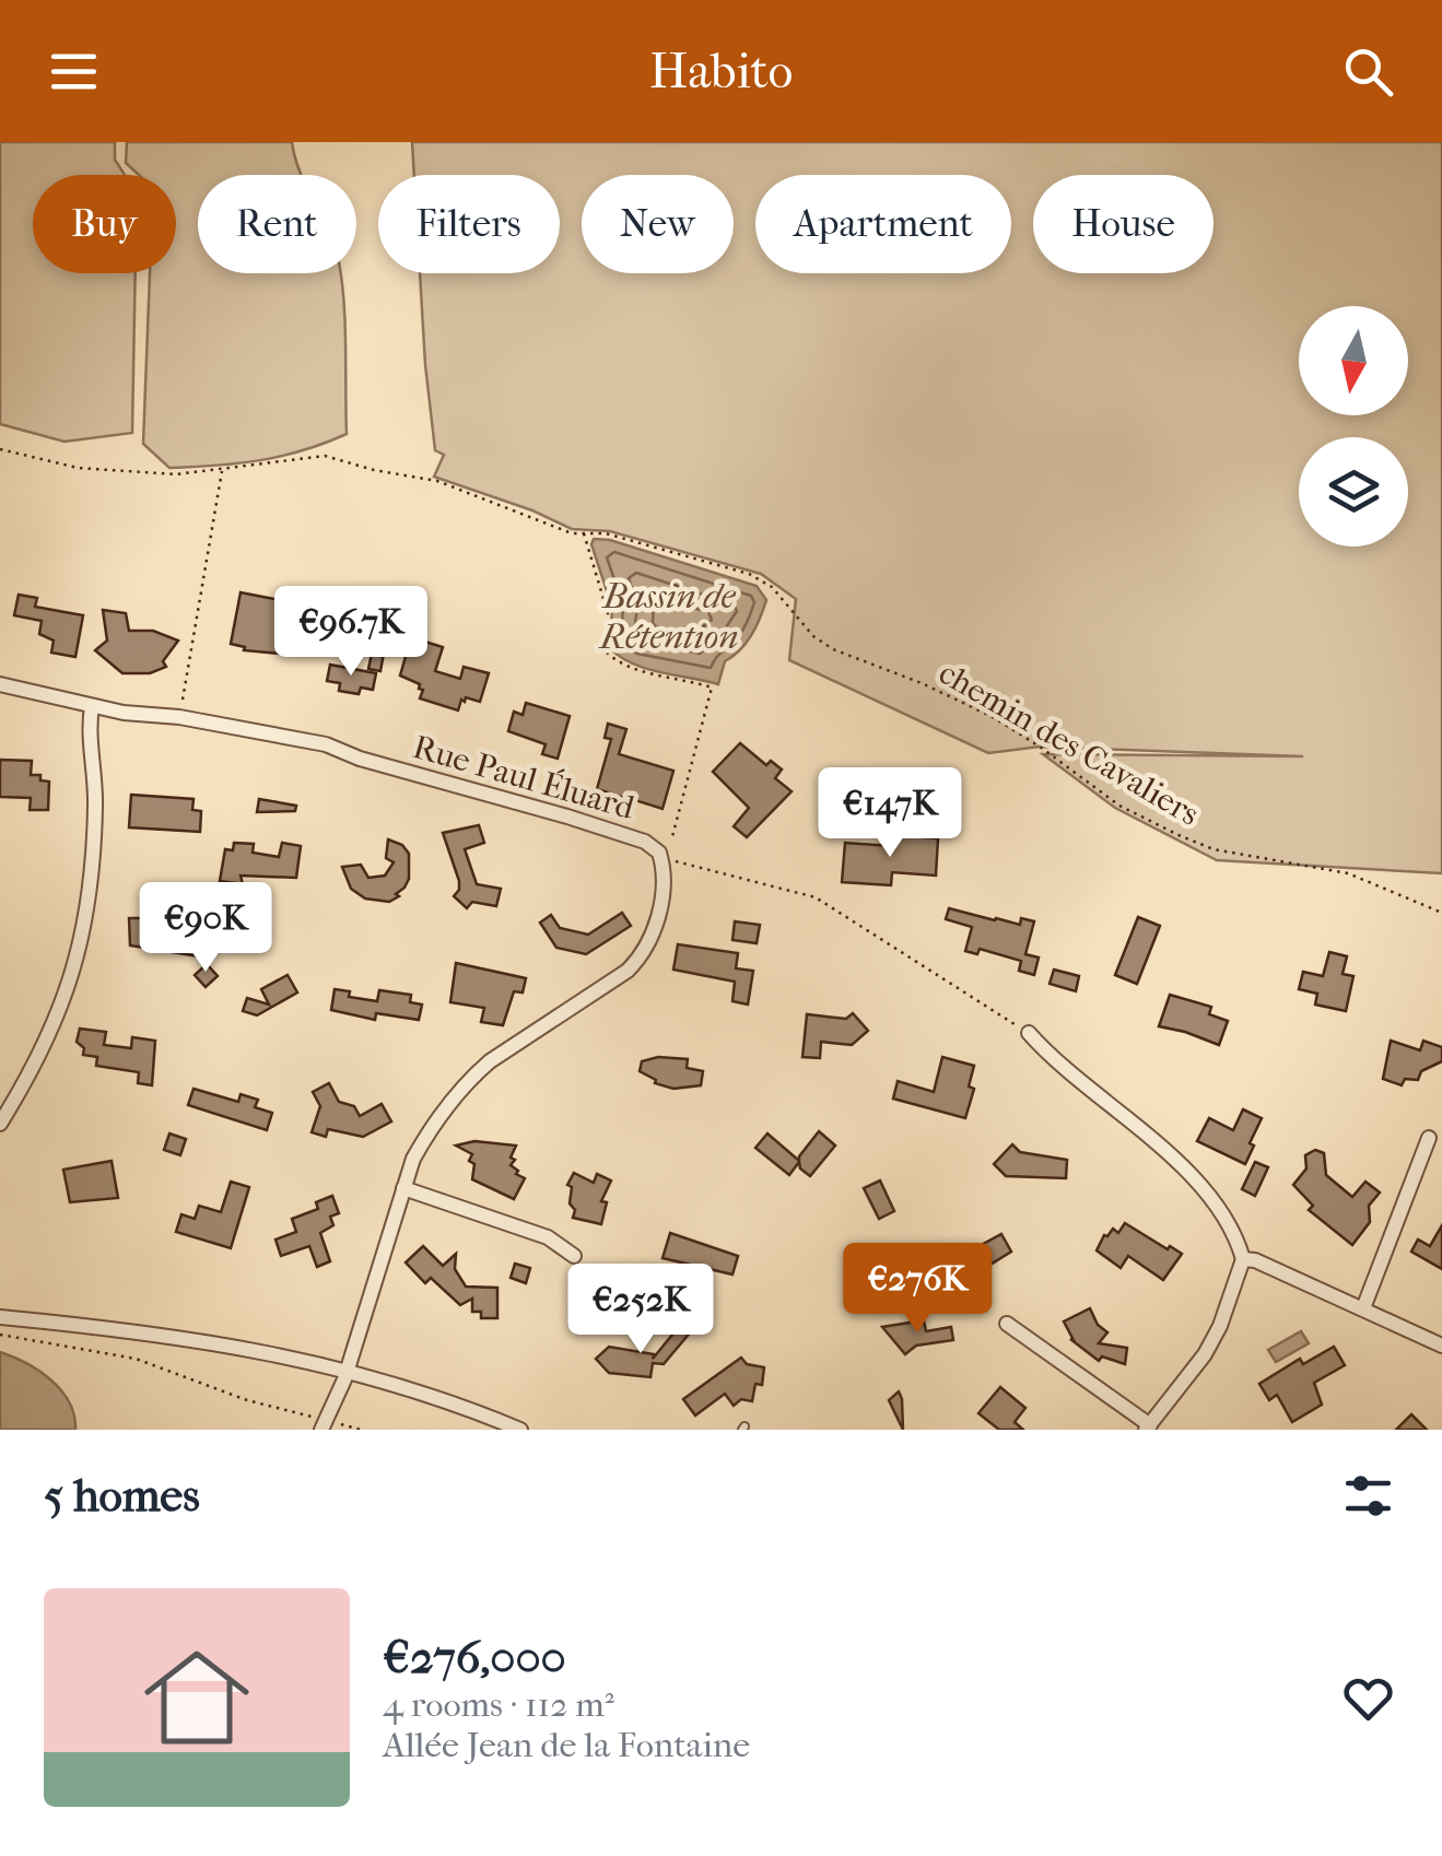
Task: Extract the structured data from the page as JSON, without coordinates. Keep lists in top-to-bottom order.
{
  "streets": {
    "street": ["Rue Paul Éluard"],
    "path": ["chemin des Cavaliers"]
  },
  "water": ["Bassin de Rétention"],
  "north": "bottom",
  "page": {
    "header": "Habito",
    "chip": [
      "Buy",
      "Rent",
      "Filters",
      "New",
      "Apartment",
      "House"
    ],
    "price": [
      "€96.7K",
      "€147K",
      "€90K",
      "€276K",
      "€252K"
    ],
    "heading": "5 homes",
    "list": [
      {
        "name": "€276,000",
        "note": "4 rooms · 112 m² · Allée Jean de la Fontaine"
      }
    ]
  }
}
